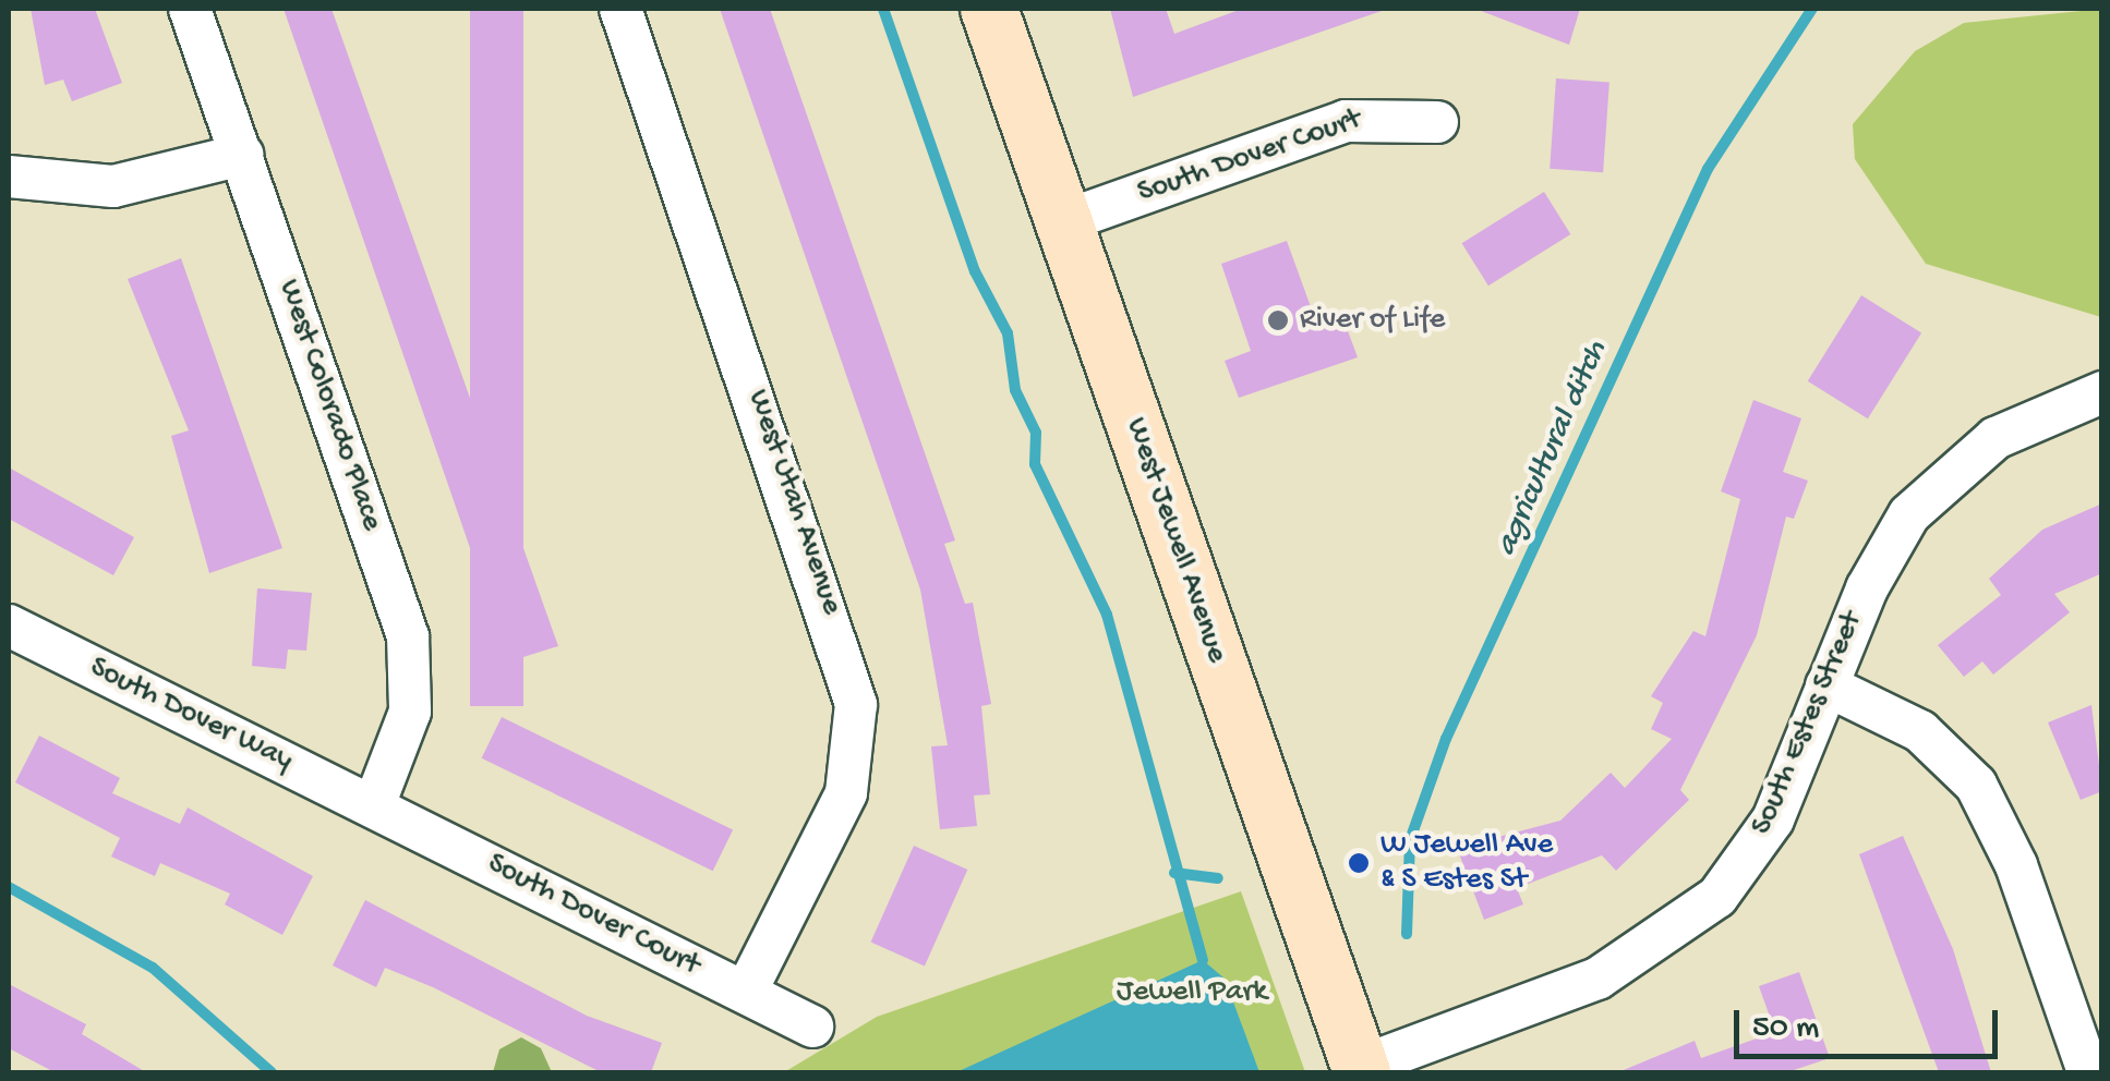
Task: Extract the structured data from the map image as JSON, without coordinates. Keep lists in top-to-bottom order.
{
  "streets": {
    "main road": ["West Jewell Avenue"],
    "street": [
      "South Dover Court",
      "West Colorado Place",
      "West Utah Avenue",
      "South Dover Way",
      "South Estes Street"
    ]
  },
  "crossings": [
    ["South Dover Court", "West Colorado Place"],
    ["South Dover Court", "West Utah Avenue"],
    ["South Dover Court", "West Jewell Avenue"],
    ["South Dover Court", "South Dover Way"],
    ["West Colorado Place", "South Dover Way"],
    ["West Jewell Avenue", "South Estes Street"]
  ],
  "water": ["agricultural ditch"],
  "parks": ["Jewell Park"],
  "places": ["River of Life", "W Jewell Ave & S Estes St"],
  "scale_bar": "50 m"
}
